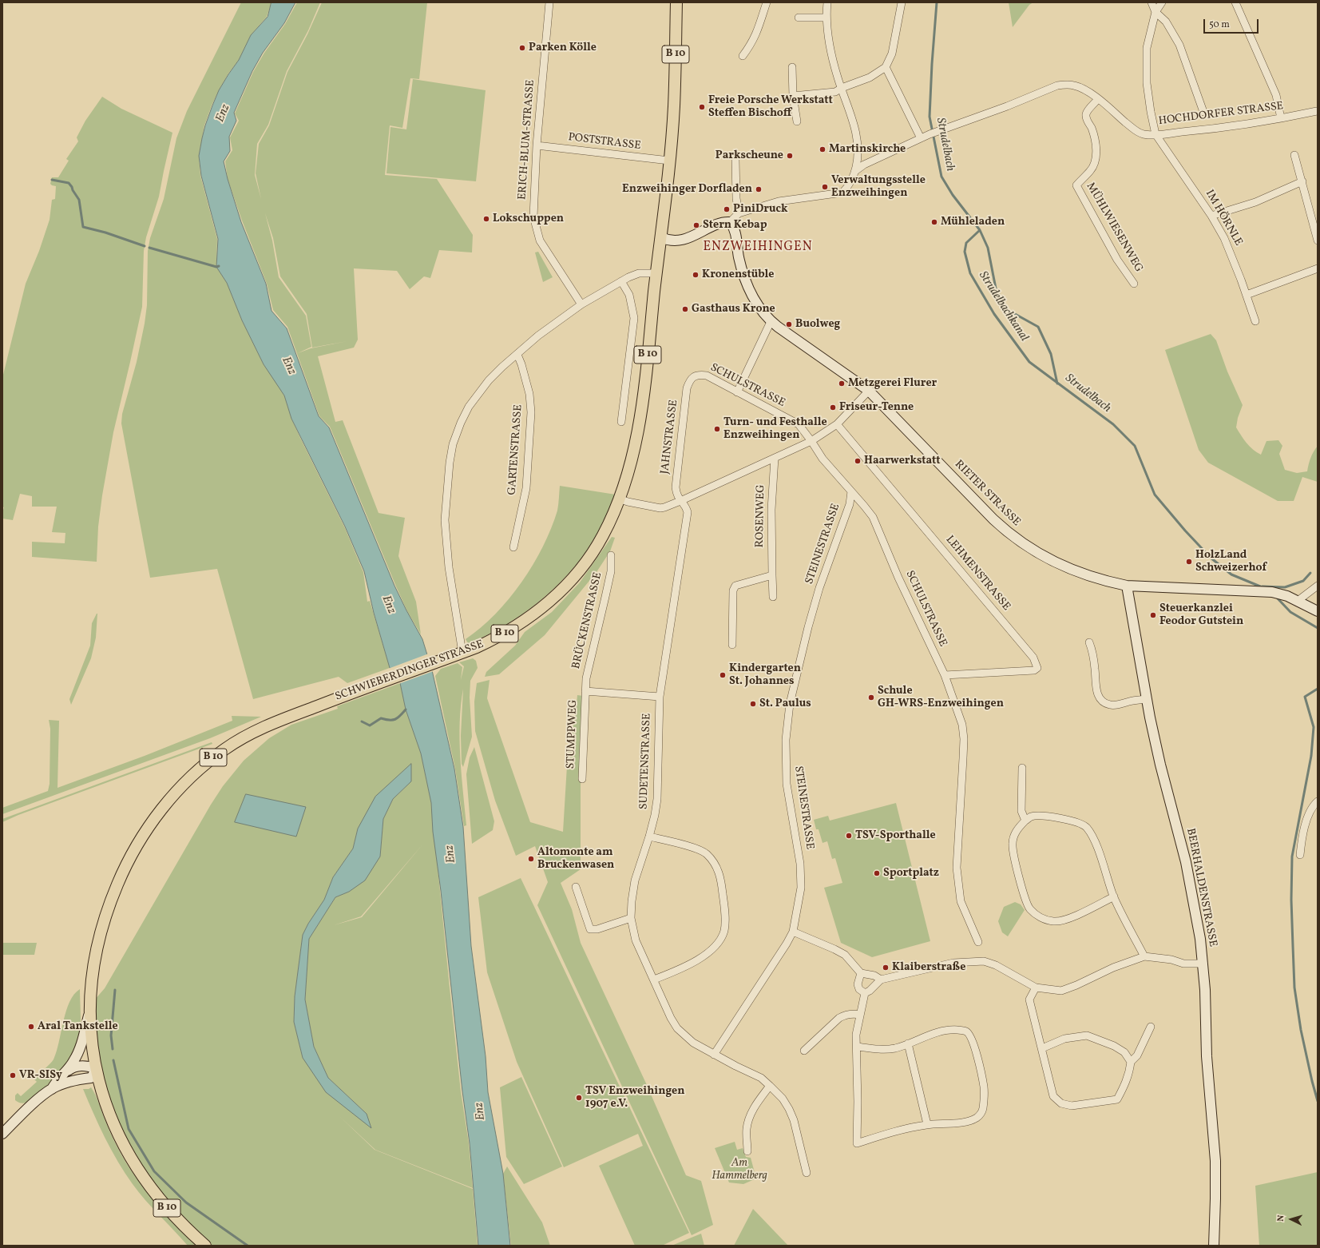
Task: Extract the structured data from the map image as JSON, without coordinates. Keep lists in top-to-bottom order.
{
  "streets": {
    "main road": ["B 10", "SCHWIEBERDINGER STRASSE"],
    "street": [
      "HOCHDORFER STRASSE",
      "ERICH-BLUM-STRASSE",
      "POSTSTRASSE",
      "IM HÖRNLE",
      "MÜHLWIESENWEG",
      "SCHULSTRASSE",
      "JAHNSTRASSE",
      "GARTENSTRASSE",
      "RIETER STRASSE",
      "ROSENWEG",
      "STEINESTRASSE",
      "LEHMENSTRASSE",
      "BRÜCKENSTRASSE",
      "STUMPPWEG",
      "SUDETENSTRASSE",
      "BEERHALDENSTRASSE"
    ]
  },
  "crossings": [
    ["B 10", "SCHWIEBERDINGER STRASSE"],
    ["HOCHDORFER STRASSE", "IM HÖRNLE"],
    ["HOCHDORFER STRASSE", "MÜHLWIESENWEG"],
    ["ERICH-BLUM-STRASSE", "POSTSTRASSE"],
    ["POSTSTRASSE", "SCHWIEBERDINGER STRASSE"],
    ["SCHULSTRASSE", "JAHNSTRASSE"],
    ["SCHULSTRASSE", "STEINESTRASSE"],
    ["SCHULSTRASSE", "LEHMENSTRASSE"],
    ["JAHNSTRASSE", "SUDETENSTRASSE"],
    ["RIETER STRASSE", "BEERHALDENSTRASSE"],
    ["STEINESTRASSE", "SUDETENSTRASSE"],
    ["BRÜCKENSTRASSE", "STUMPPWEG"]
  ],
  "districts": ["ENZWEIHINGEN"],
  "water": ["Enz", "Strudelbach", "Strudelbachkanal"],
  "parks": ["Am Hammelberg"],
  "places": [
    "Parken Kölle",
    "Freie Porsche Werkstatt Steffen Bischoff",
    "Martinskirche",
    "Parkscheune",
    "Verwaltungsstelle Enzweihingen",
    "Enzweihinger Dorfladen",
    "PiniDruck",
    "Lokschuppen",
    "Mühleladen",
    "Stern Kebap",
    "Kronenstüble",
    "Gasthaus Krone",
    "Buolweg",
    "Metzgerei Flurer",
    "Friseur-Tenne",
    "Turn- und Festhalle Enzweihingen",
    "Haarwerkstatt",
    "HolzLand Schweizerhof",
    "Steuerkanzlei Feodor Gutstein",
    "Kindergarten St. Johannes",
    "Schule GH-WRS-Enzweihingen",
    "St. Paulus",
    "TSV-Sporthalle",
    "Altomonte am Bruckenwasen",
    "Sportplatz",
    "Klaiberstraße",
    "Aral Tankstelle",
    "VR-SISy",
    "TSV Enzweihingen 1907 e.V."
  ],
  "scale_bar": "50 m",
  "north": "left"
}
